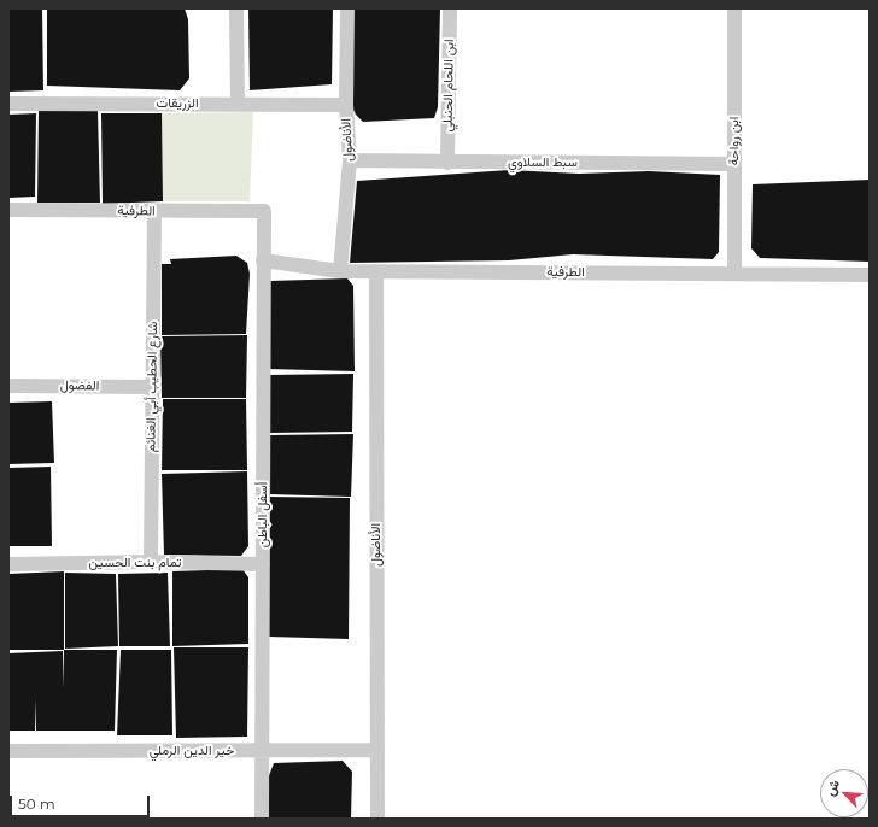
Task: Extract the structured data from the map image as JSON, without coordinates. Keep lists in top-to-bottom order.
{
  "streets": {
    "street": [
      "ابن اللحام الحنبلي",
      "الزريقات",
      "الأناضول",
      "ابن رواحة",
      "سبط السلاوي",
      "الطرفية",
      "الفضول",
      "شارع الحطيب أبي الغنائم",
      "أسفل الباطن",
      "تمام بنت الحسين",
      "خير الدين الرملي"
    ]
  },
  "crossings": [
    ["ابن اللحام الحنبلي", "سبط السلاوي"],
    ["الزريقات", "الأناضول"],
    ["الأناضول", "سبط السلاوي"],
    ["الأناضول", "الطرفية"],
    ["الأناضول", "خير الدين الرملي"],
    ["ابن رواحة", "سبط السلاوي"],
    ["ابن رواحة", "الطرفية"],
    ["الطرفية", "شارع الحطيب أبي الغنائم"],
    ["الطرفية", "أسفل الباطن"],
    ["الفضول", "شارع الحطيب أبي الغنائم"],
    ["شارع الحطيب أبي الغنائم", "تمام بنت الحسين"],
    ["أسفل الباطن", "تمام بنت الحسين"],
    ["أسفل الباطن", "خير الدين الرملي"]
  ],
  "scale_bar": "50 m",
  "north": "top left"
}
